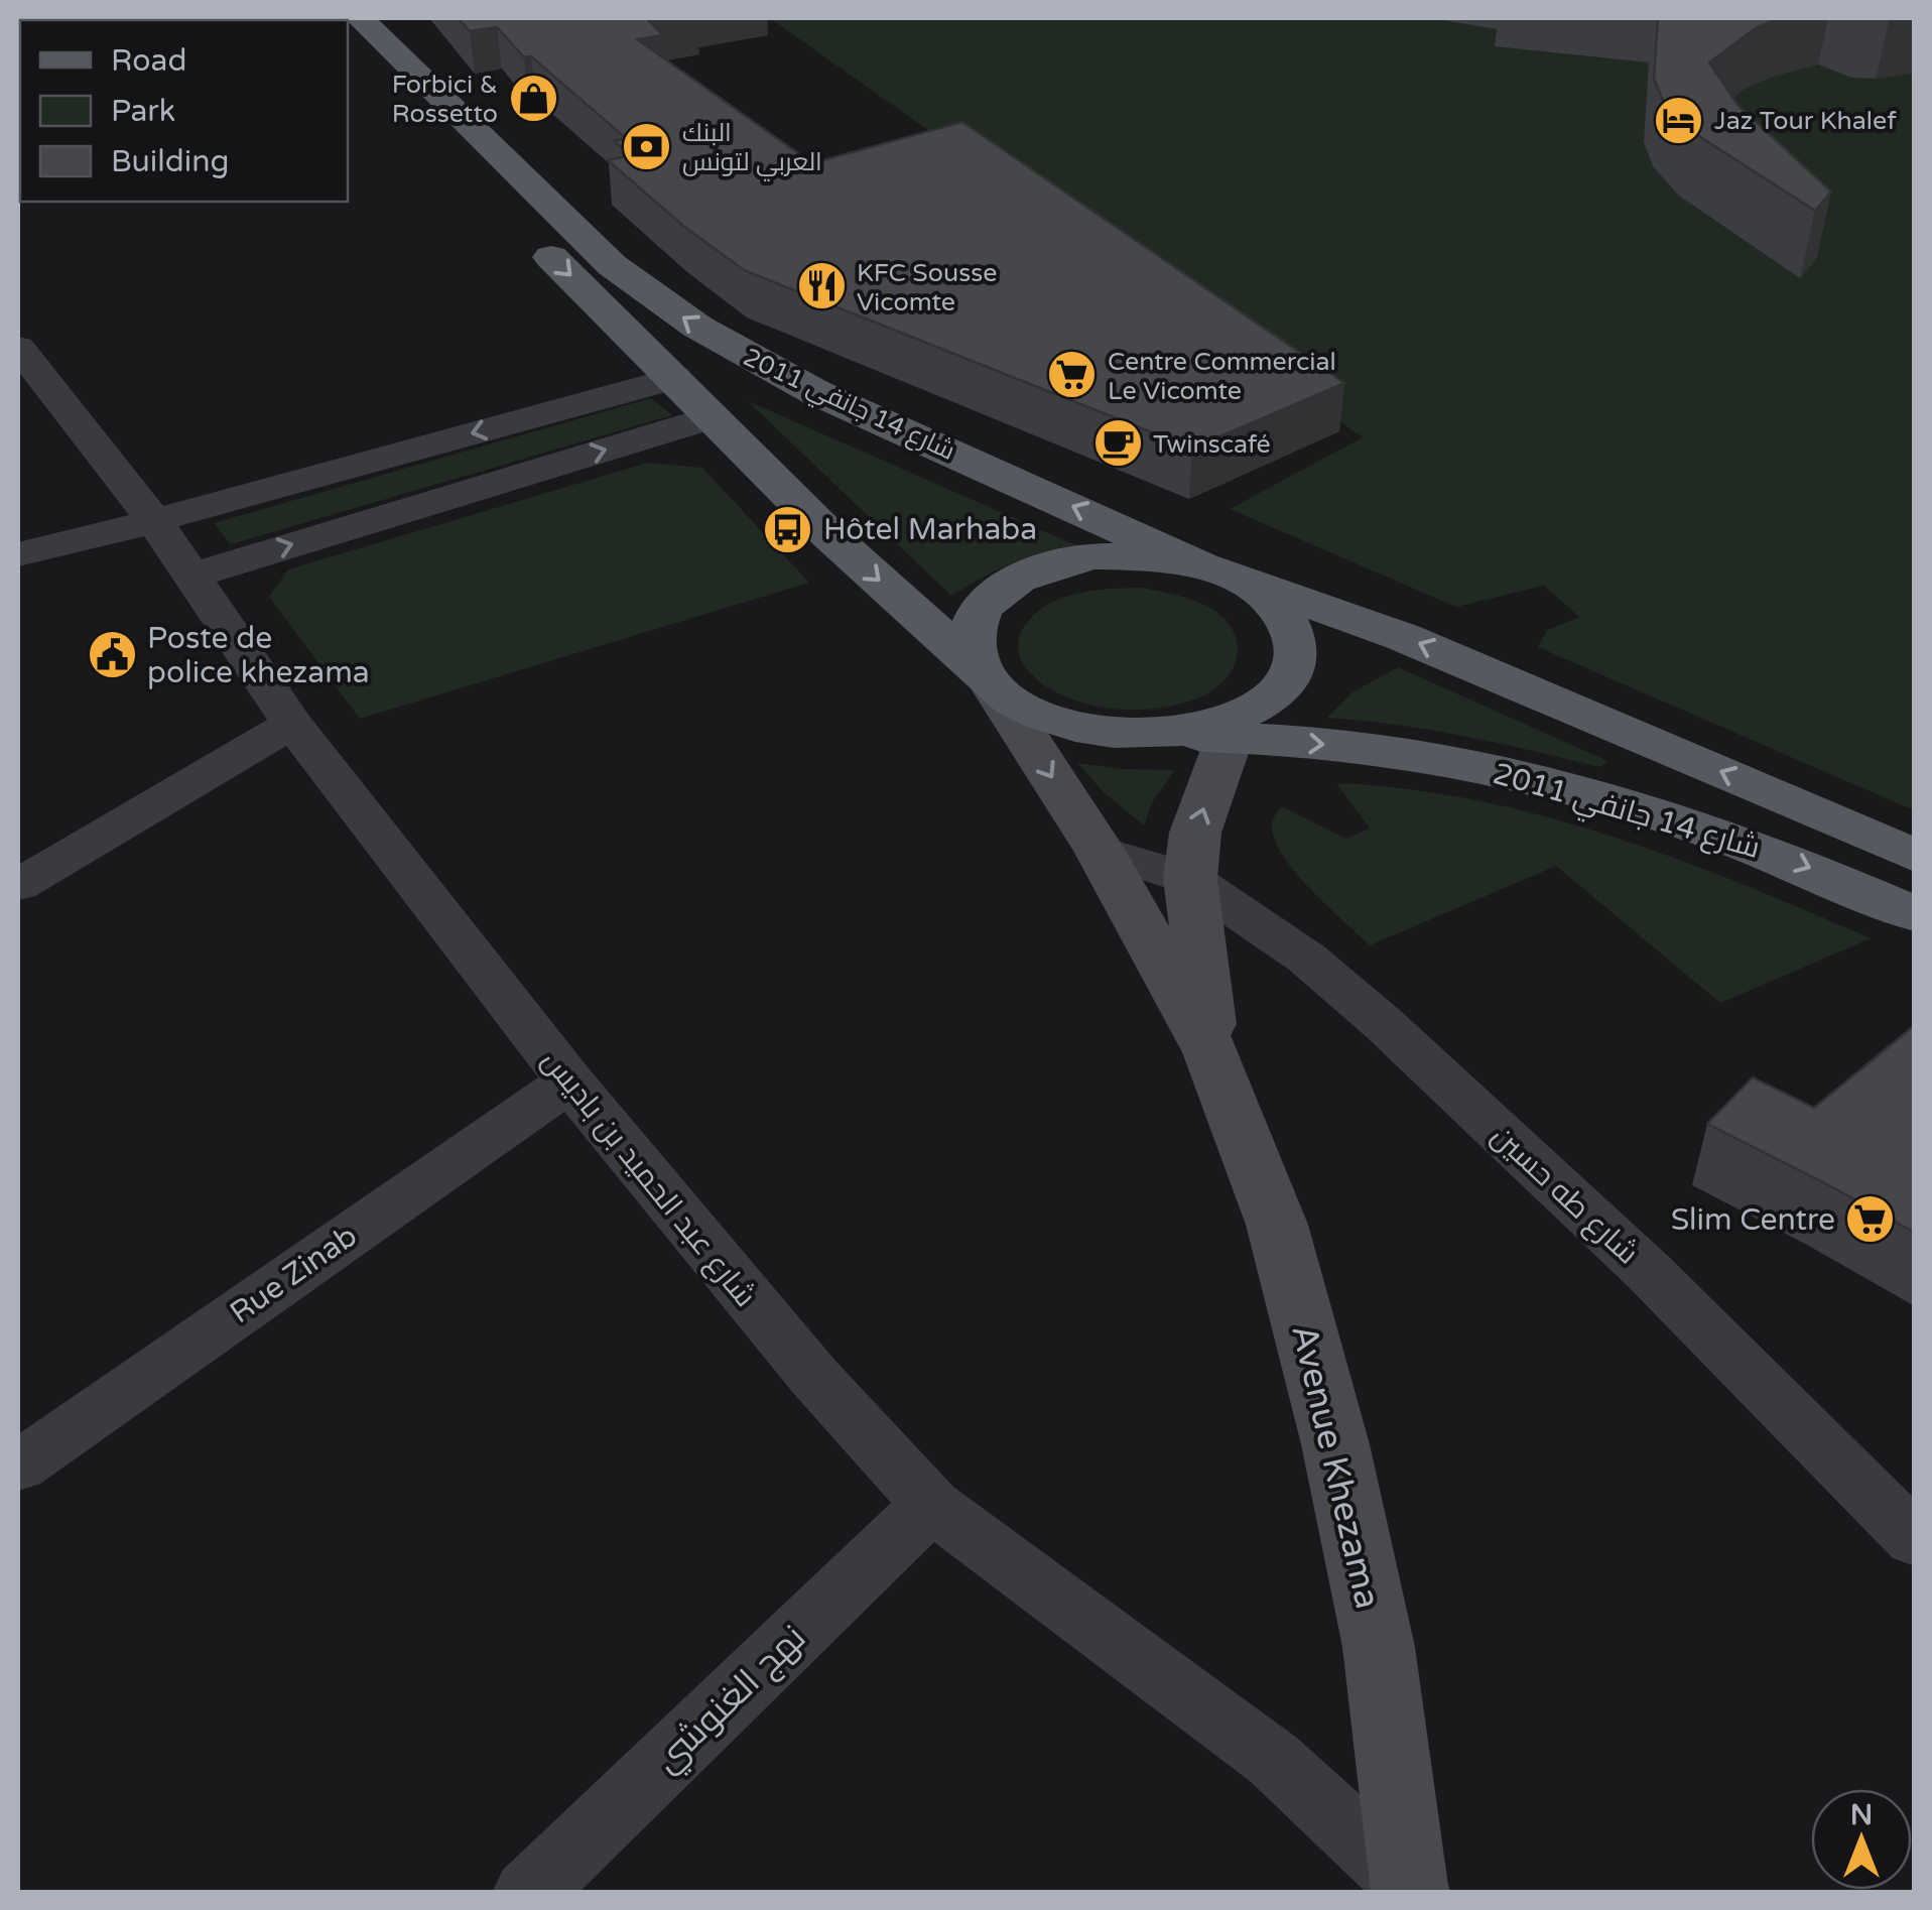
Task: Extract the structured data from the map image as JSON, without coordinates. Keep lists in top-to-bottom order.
{
  "streets": {
    "main road": ["شارع 14 جانفي 2011", "Avenue Khezama"],
    "street": [
      "شارع عبد الحميد بن باديس",
      "شارع طه حسين",
      "Rue Zinab",
      "نهج الغنوشي"
    ]
  },
  "crossings": [
    ["شارع 14 جانفي 2011", "Avenue Khezama"],
    ["شارع عبد الحميد بن باديس", "Rue Zinab"],
    ["شارع عبد الحميد بن باديس", "Avenue Khezama"],
    ["شارع عبد الحميد بن باديس", "نهج الغنوشي"],
    ["شارع طه حسين", "Avenue Khezama"]
  ],
  "places": {
    "shop": ["Forbici & Rossetto"],
    "hotel": ["Jaz Tour Khalef"],
    "bank": ["البنك العربي لتونس"],
    "restaurant": ["KFC Sousse Vicomte"],
    "supermarket": ["Centre Commercial Le Vicomte", "Slim Centre"],
    "cafe": ["Twinscafé"],
    "bus stop": ["Hôtel Marhaba"],
    "public building": ["Poste de police khezama"]
  },
  "legend": ["Road", "Park", "Building"],
  "north": "top"
}
